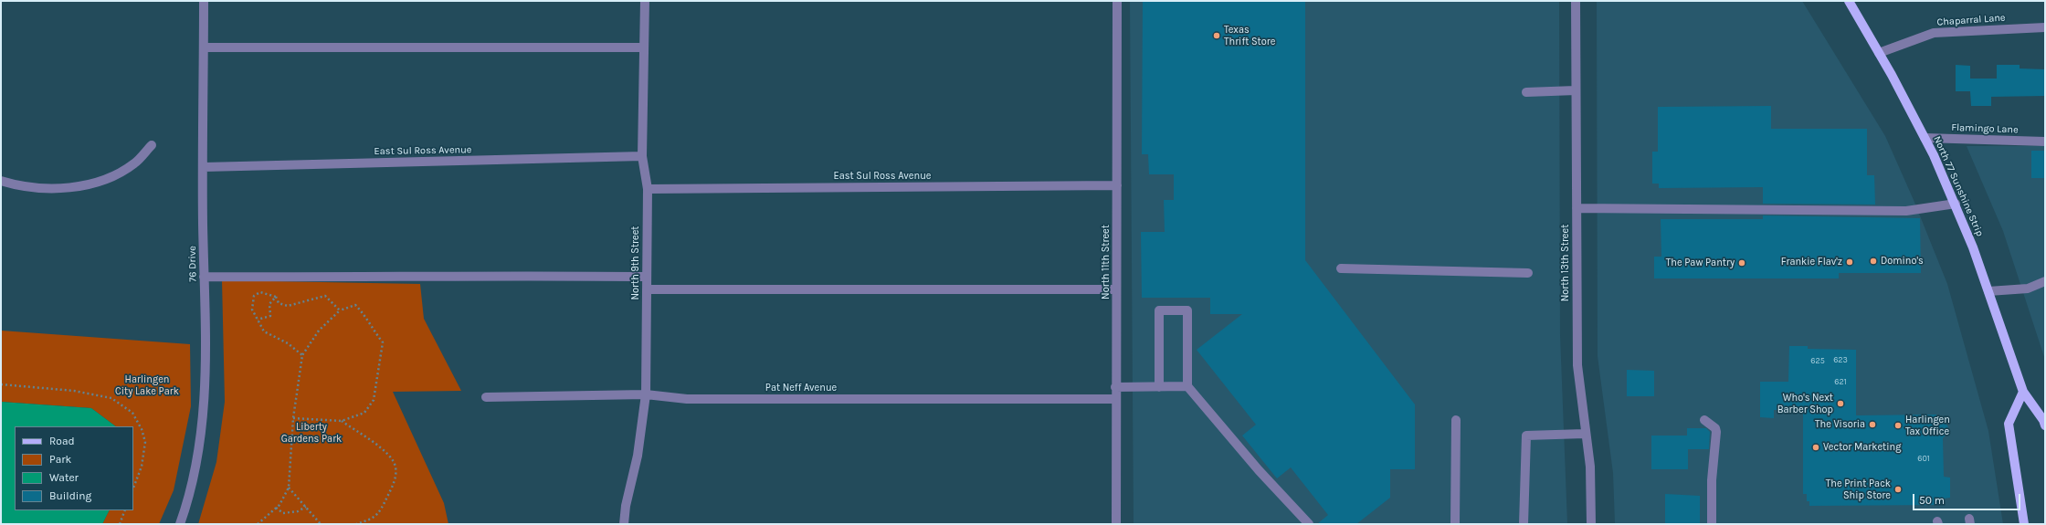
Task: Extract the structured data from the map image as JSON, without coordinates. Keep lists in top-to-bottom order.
{
  "streets": {
    "main road": ["North 77 Sunshine Strip"],
    "street": [
      "Chaparral Lane",
      "Flamingo Lane",
      "East Sul Ross Avenue",
      "North 11th Street",
      "North 9th Street",
      "North 13th Street",
      "76 Drive",
      "Pat Neff Avenue"
    ]
  },
  "crossings": [
    ["Chaparral Lane", "North 77 Sunshine Strip"],
    ["Flamingo Lane", "North 77 Sunshine Strip"],
    ["East Sul Ross Avenue", "North 11th Street"],
    ["East Sul Ross Avenue", "North 9th Street"],
    ["East Sul Ross Avenue", "76 Drive"],
    ["North 11th Street", "Pat Neff Avenue"],
    ["North 9th Street", "Pat Neff Avenue"]
  ],
  "parks": ["Harlingen City Lake Park", "Liberty Gardens Park"],
  "places": [
    "Texas Thrift Store",
    "Domino's",
    "Frankie Flav'z",
    "The Paw Pantry",
    "Who's Next Barber Shop",
    "The Visoria",
    "Harlingen Tax Office",
    "Vector Marketing",
    "The Print Pack Ship Store"
  ],
  "house_numbers": [
    "623",
    "625",
    "621",
    "601"
  ],
  "legend": [
    "Road",
    "Park",
    "Water",
    "Building"
  ],
  "scale_bar": "50 m"
}
